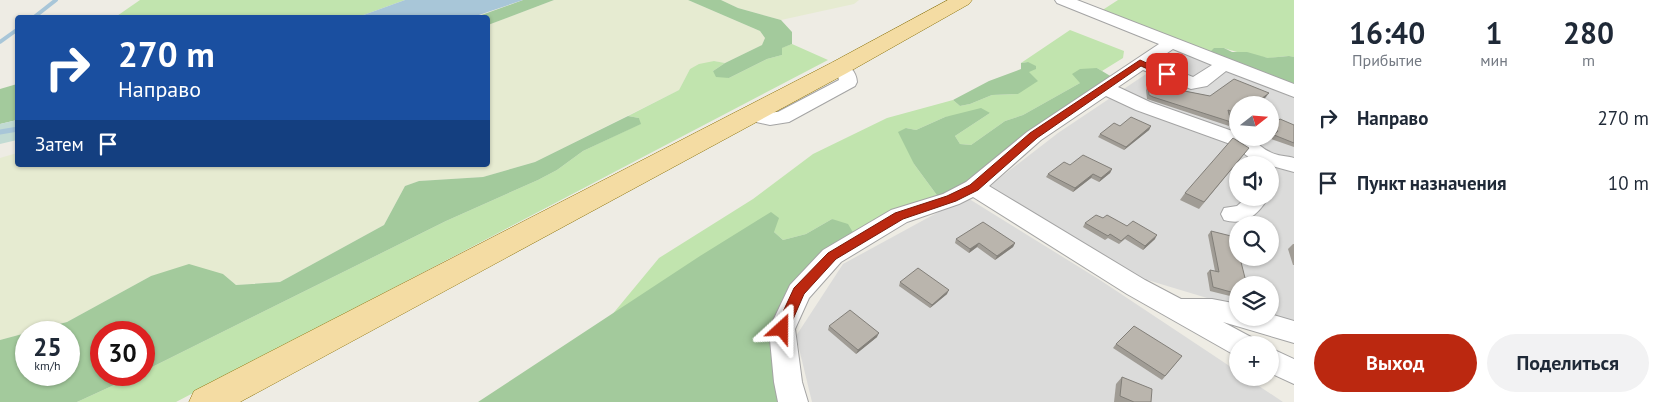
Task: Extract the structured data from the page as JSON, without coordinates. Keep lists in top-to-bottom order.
{
  "north": "right",
  "page": {
    "eta": [
      "16:40",
      "Прибытие",
      "1",
      "мин",
      "280",
      "m"
    ],
    "turn": ["270 m", "Направо"],
    "list": [
      {
        "name": "Направо",
        "value": "270 m"
      },
      {
        "name": "Пункт назначения",
        "value": "10 m"
      }
    ],
    "map_buttons": "+",
    "then": "Затем",
    "speed": "25 km/h",
    "limit": "30",
    "buttons": ["Выход", "Поделиться"]
  }
}
